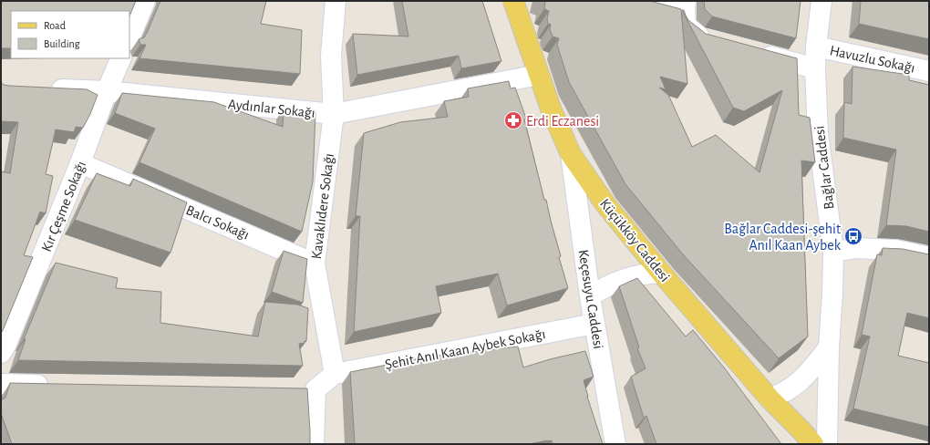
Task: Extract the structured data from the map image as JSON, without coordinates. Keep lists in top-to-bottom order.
{
  "streets": {
    "main road": ["Küçükköy Caddesi"],
    "street": [
      "Havuzlu Sokağı",
      "Aydınlar Sokağı",
      "Bağlar Caddesi",
      "Kır Çeşme Sokağı",
      "Kavaklıdere Sokağı",
      "Balcı Sokağı",
      "Keçesuyu Caddesi",
      "Şehit Anıl Kaan Aybek Sokağı"
    ]
  },
  "crossings": [
    ["Havuzlu Sokağı", "Bağlar Caddesi"],
    ["Aydınlar Sokağı", "Kır Çeşme Sokağı"],
    ["Aydınlar Sokağı", "Kavaklıdere Sokağı"],
    ["Aydınlar Sokağı", "Küçükköy Caddesi"],
    ["Kır Çeşme Sokağı", "Balcı Sokağı"],
    ["Kavaklıdere Sokağı", "Balcı Sokağı"],
    ["Kavaklıdere Sokağı", "Şehit Anıl Kaan Aybek Sokağı"],
    ["Küçükköy Caddesi", "Keçesuyu Caddesi"],
    ["Keçesuyu Caddesi", "Şehit Anıl Kaan Aybek Sokağı"]
  ],
  "places": {
    "pharmacy": ["Erdi Eczanesi"],
    "bus stop": ["Bağlar Caddesi-şehit Anıl Kaan Aybek"]
  },
  "legend": ["Road", "Building"]
}
